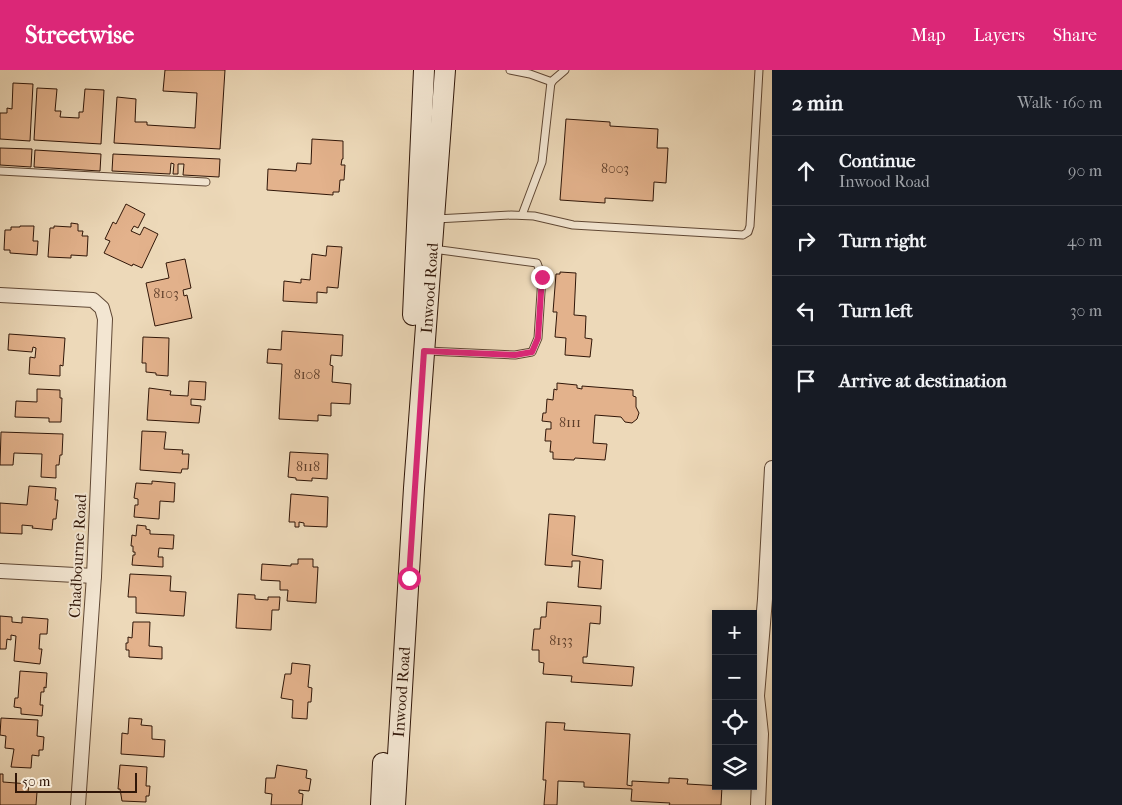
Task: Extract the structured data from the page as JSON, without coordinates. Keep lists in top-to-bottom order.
{
  "streets": {
    "main road": ["Inwood Road"],
    "street": ["Chadbourne Road"]
  },
  "house_numbers": [
    "8003",
    "8103",
    "8108",
    "8111",
    "8118",
    "8133"
  ],
  "scale_bar": "50 m",
  "page": {
    "header": "Streetwise",
    "nav": ["Map", "Layers", "Share"],
    "heading": ["2 min", "Walk · 160 m"],
    "list": [
      ["Continue", "Inwood Road", "90 m"],
      ["Turn right", "40 m"],
      ["Turn left", "30 m"],
      "Arrive at destination"
    ],
    "map_buttons": ["+", "−"],
    "scale": "50 m"
  }
}
